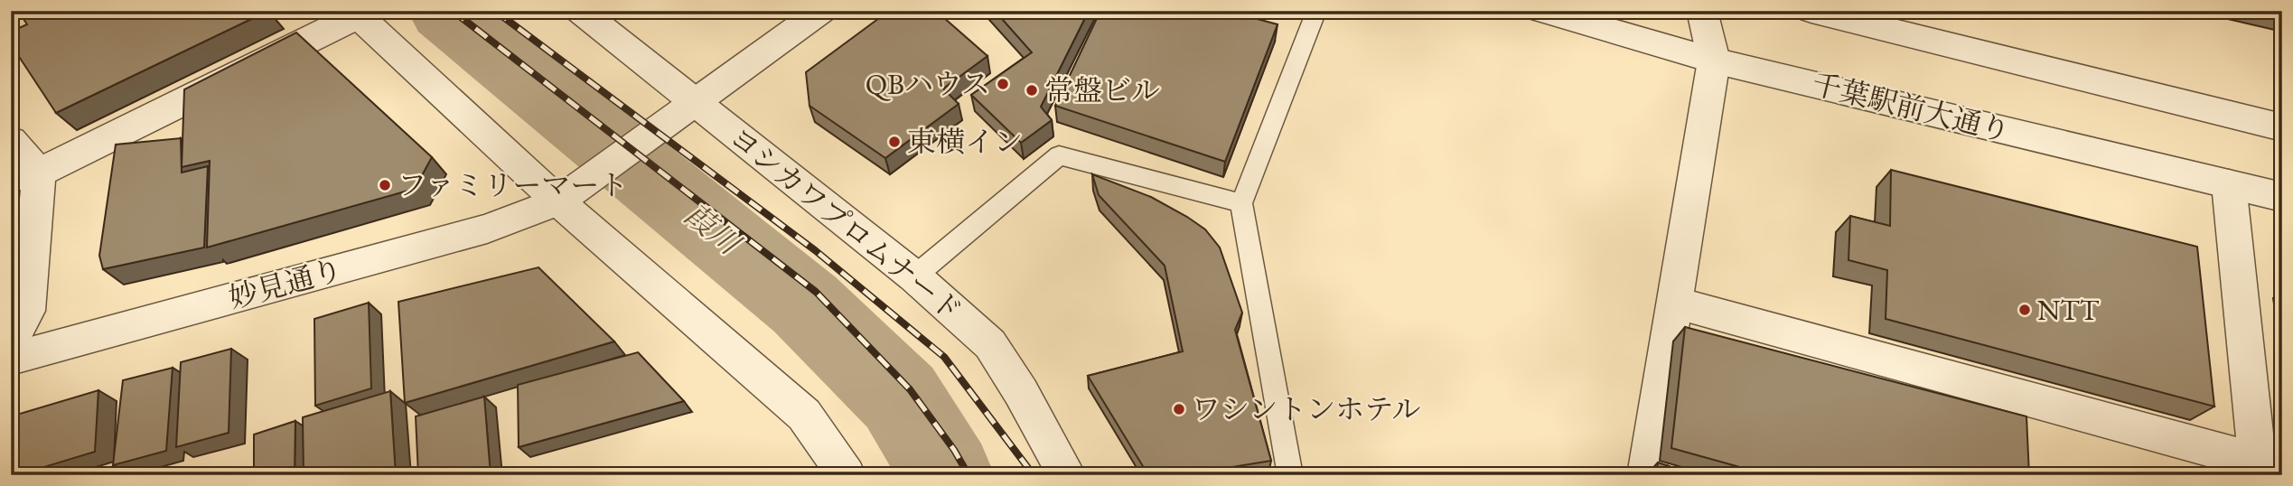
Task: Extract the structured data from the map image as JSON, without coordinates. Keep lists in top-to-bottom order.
{
  "streets": {
    "street": ["千葉駅前大通り", "ヨシカワプロムナード", "妙見通り"]
  },
  "crossings": [
    ["ヨシカワプロムナード", "妙見通り"]
  ],
  "water": ["葭川"],
  "places": [
    "QBハウス",
    "常盤ビル",
    "東横イン",
    "ファミリーマート",
    "NTT",
    "ワシントンホテル"
  ]
}
